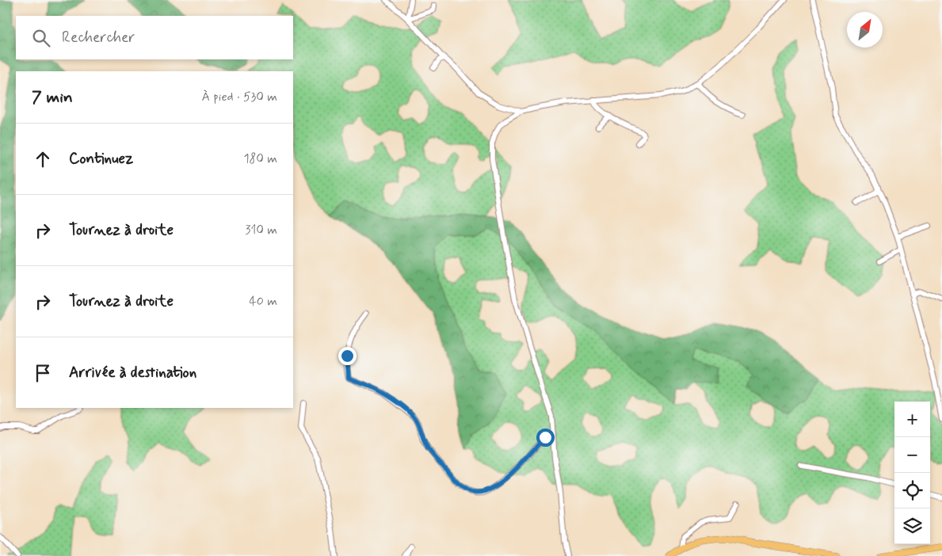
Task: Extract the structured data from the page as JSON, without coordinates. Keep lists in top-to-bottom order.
{
  "north": "top right",
  "page": {
    "search": "Rechercher",
    "heading": ["7 min", "À pied · 530 m"],
    "list": [
      ["Continuez", "180 m"],
      ["Tournez à droite", "310 m"],
      ["Tournez à droite", "40 m"],
      "Arrivée à destination"
    ],
    "map_buttons": ["+", "−"]
  }
}
